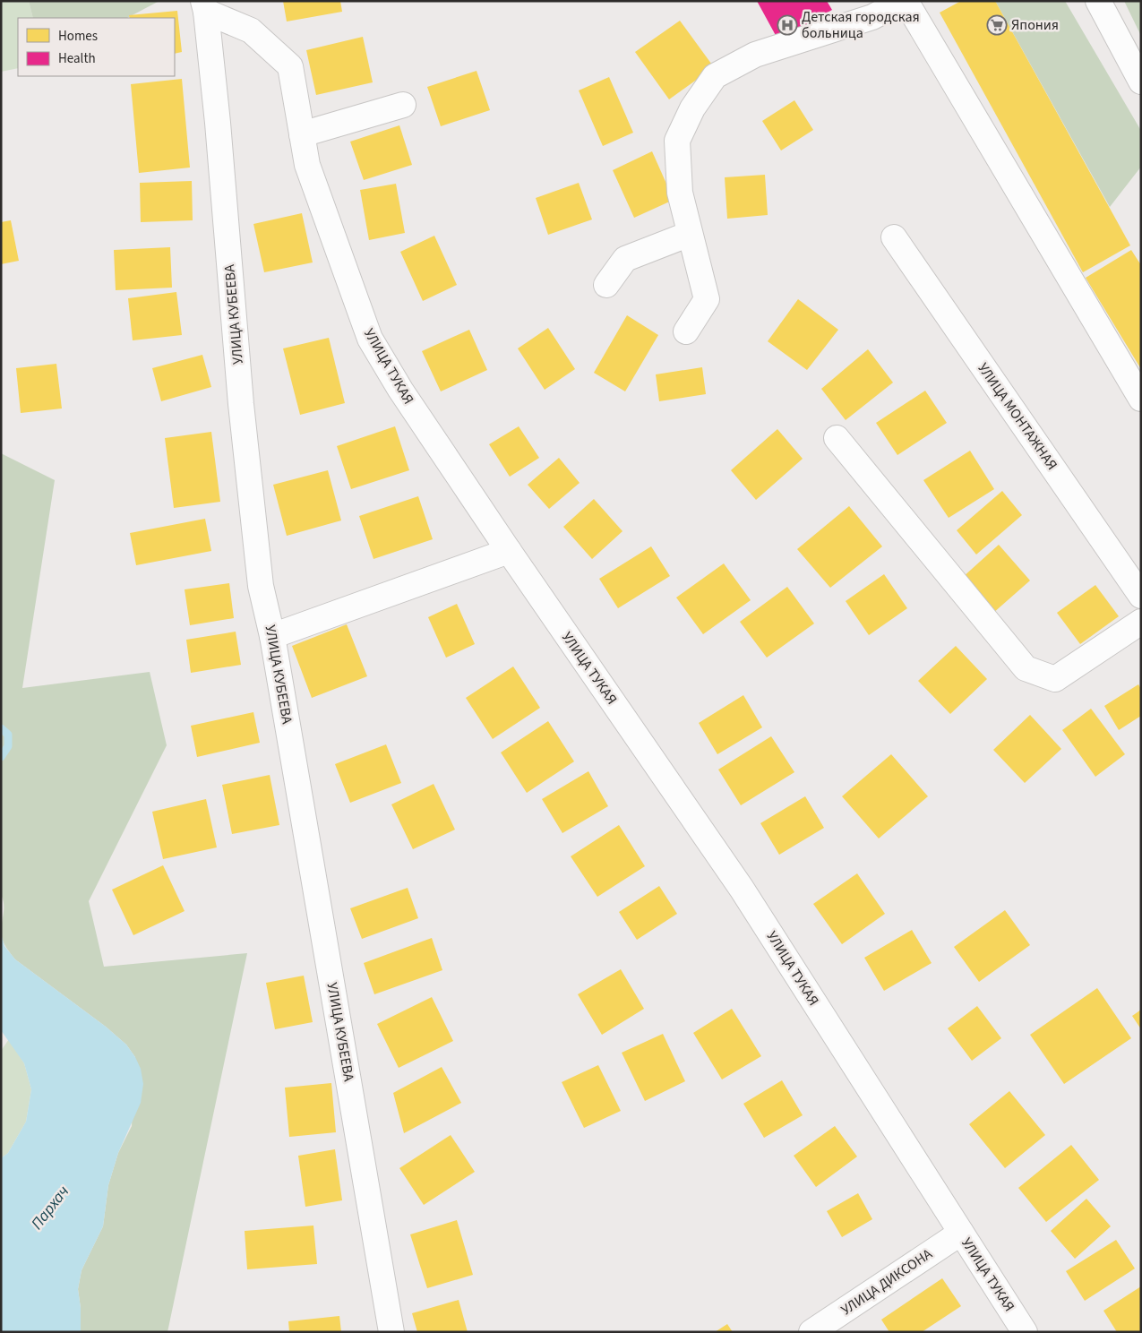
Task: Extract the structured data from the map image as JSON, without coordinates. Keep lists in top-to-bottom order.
{
  "streets": {
    "street": [
      "УЛИЦА КУБЕЕВА",
      "УЛИЦА ТУКАЯ",
      "УЛИЦА МОНТАЖНАЯ",
      "УЛИЦА ДИКСОНА"
    ]
  },
  "crossings": [
    ["УЛИЦА КУБЕЕВА", "УЛИЦА ТУКАЯ"],
    ["УЛИЦА ТУКАЯ", "УЛИЦА ДИКСОНА"]
  ],
  "water": ["Пархач"],
  "places": {
    "hospital": ["Детская городская больница"],
    "supermarket": ["Япония"]
  },
  "legend": ["Homes", "Health"]
}
